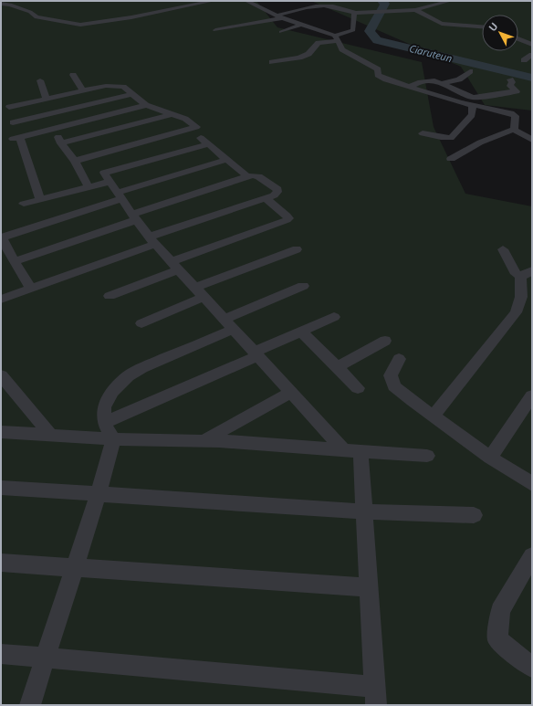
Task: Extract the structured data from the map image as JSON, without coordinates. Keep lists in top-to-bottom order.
{
  "water": ["Ciaruteun"],
  "north": "top left"
}
